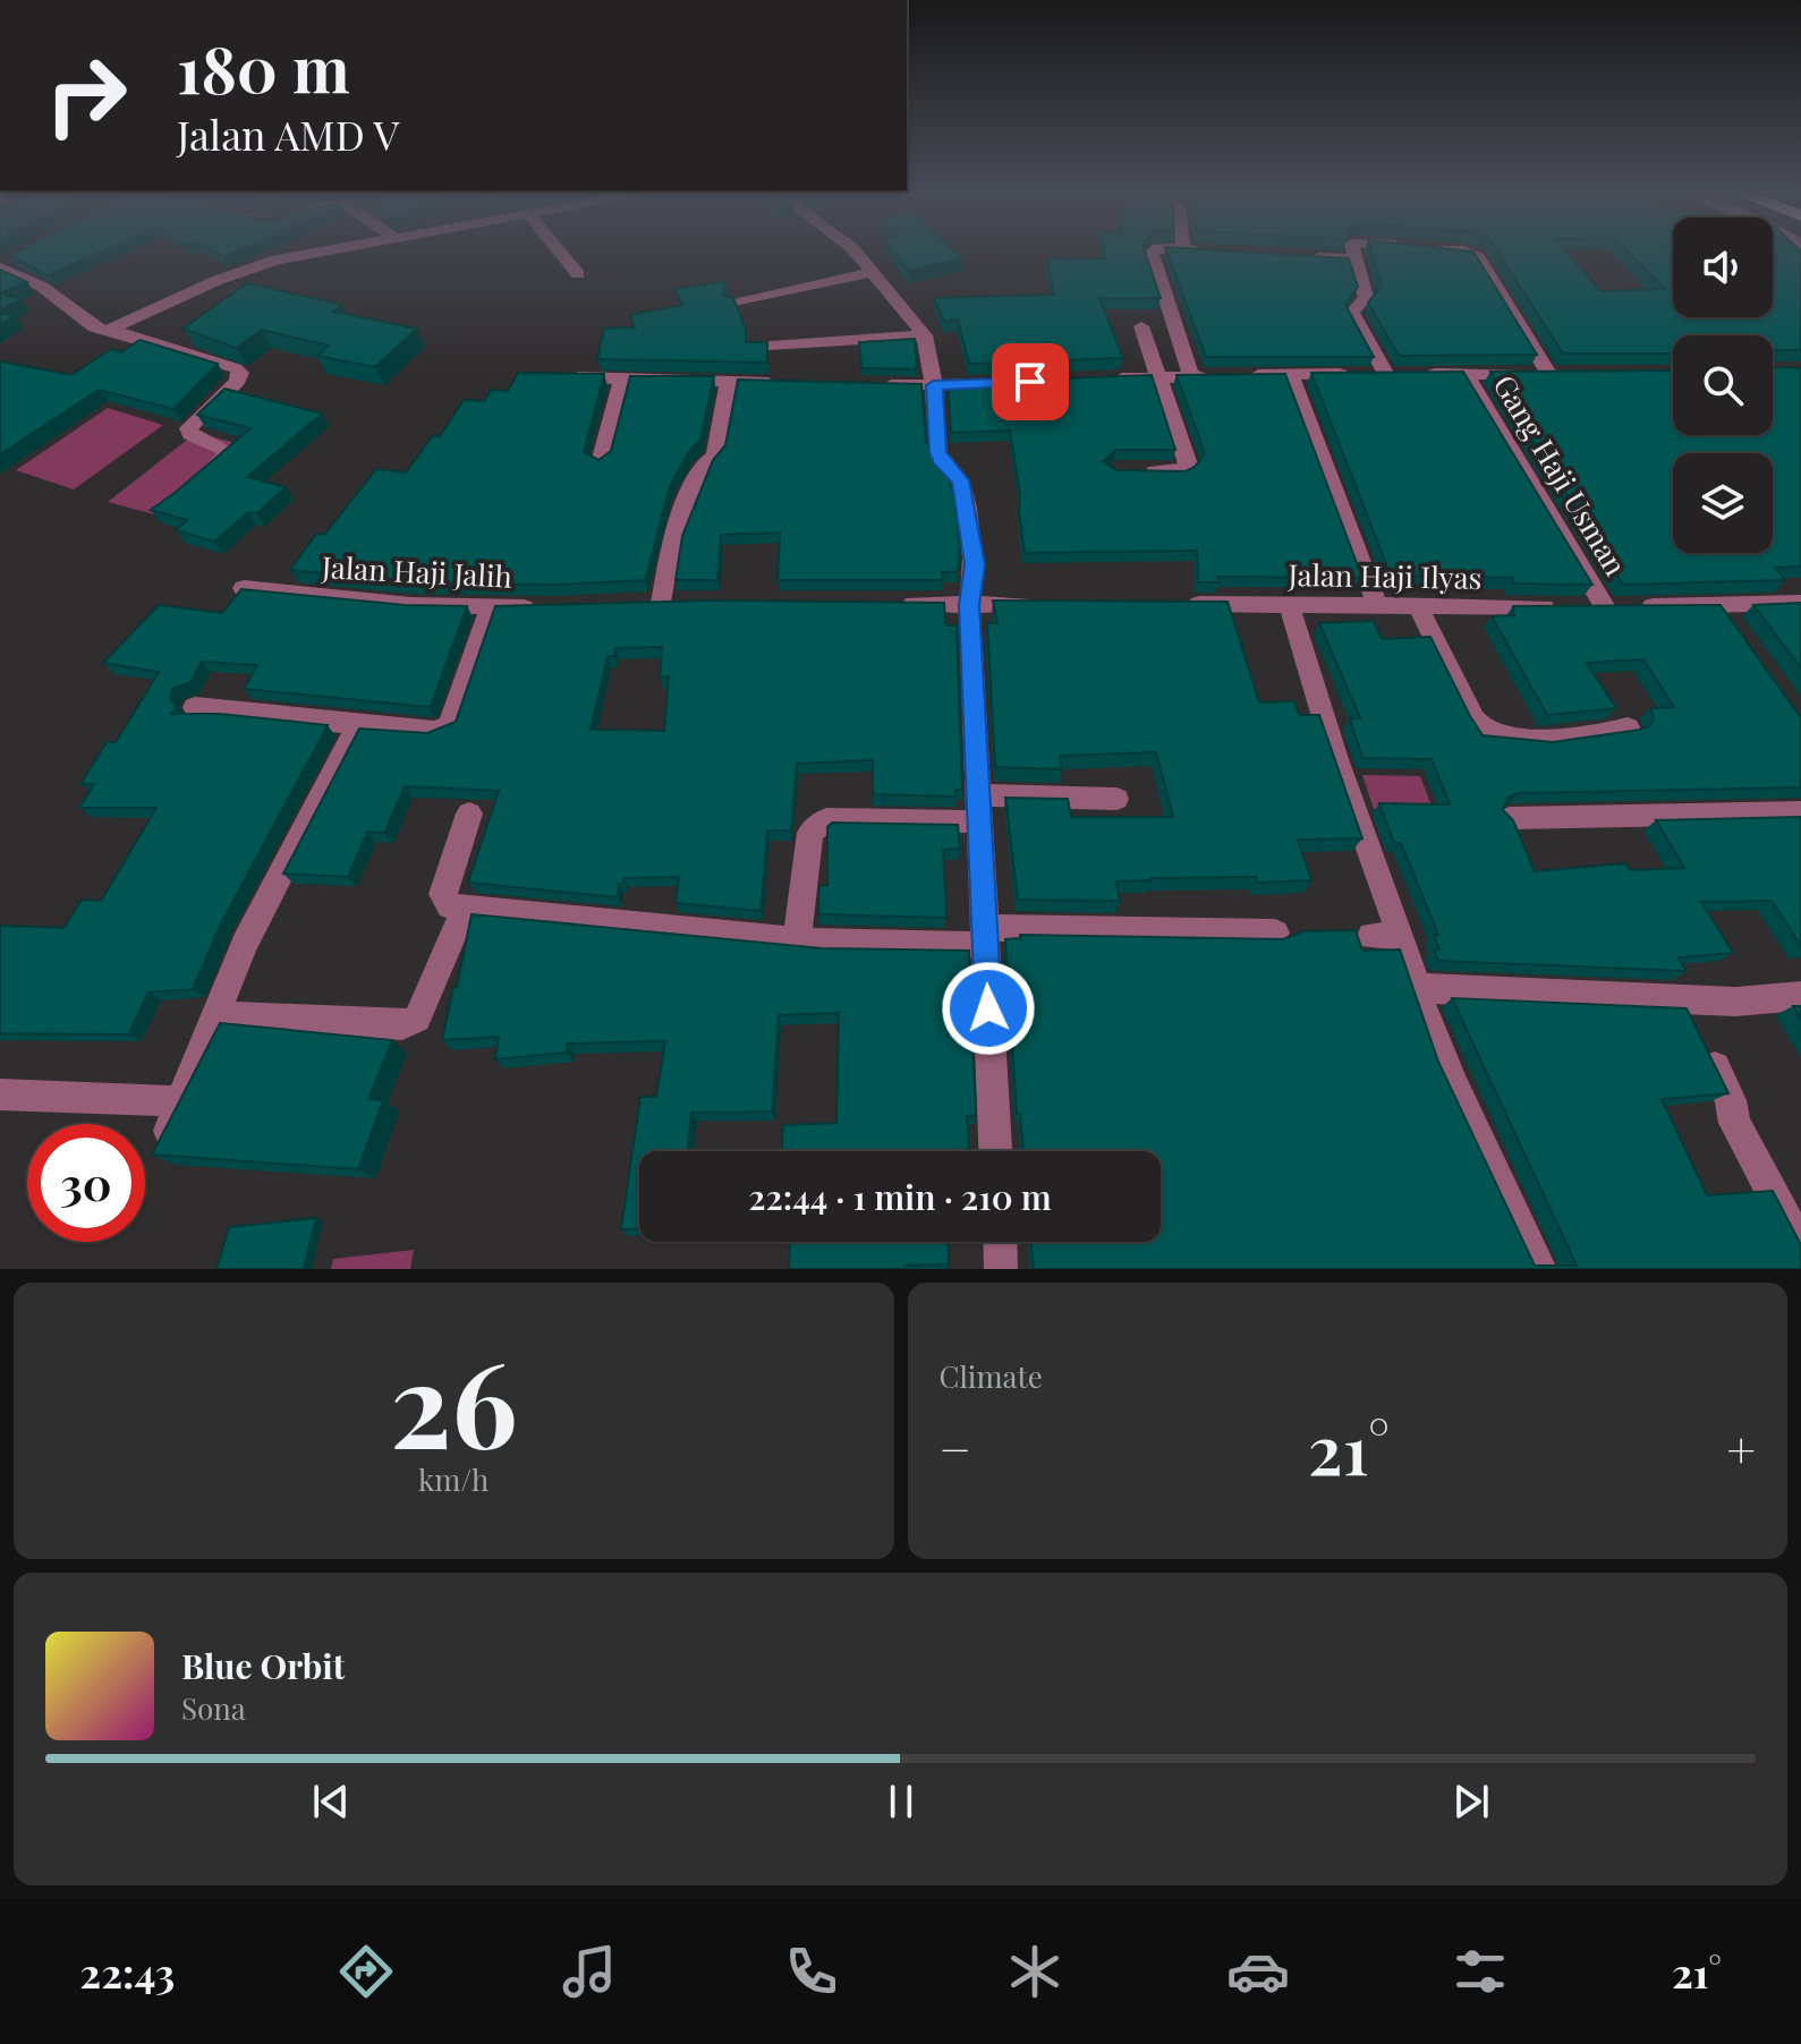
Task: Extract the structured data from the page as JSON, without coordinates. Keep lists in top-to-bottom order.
{
  "streets": {
    "street": ["Gang Haji Usman", "Jalan Haji Jalih", "Jalan Haji Ilyas"]
  },
  "crossings": [
    ["Gang Haji Usman", "Jalan Haji Ilyas"]
  ],
  "page": {
    "turn": ["180 m", "Jalan AMD V"],
    "limit": "30",
    "trip": "22:44 · 1 min · 210 m",
    "tile": [
      ["26", "km/h"],
      "Climate"
    ],
    "heat": ["−", "21°", "+"],
    "song": ["Blue Orbit", "Sona"],
    "tabs": ["22:43", "21°"]
  }
}
